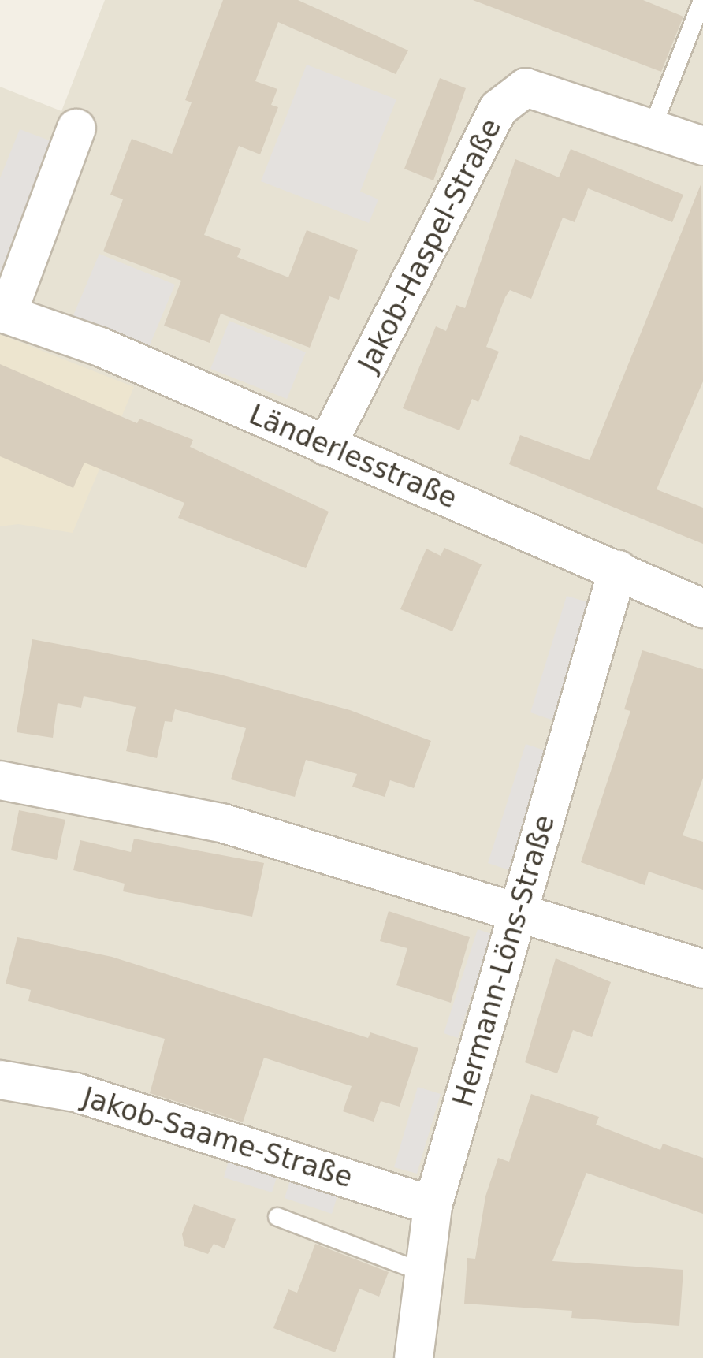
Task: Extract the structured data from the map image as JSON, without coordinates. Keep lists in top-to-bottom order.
{
  "streets": {
    "street": [
      "Jakob-Haspel-Straße",
      "Länderlesstraße",
      "Hermann-Löns-Straße",
      "Jakob-Saame-Straße"
    ]
  },
  "crossings": [
    ["Jakob-Haspel-Straße", "Länderlesstraße"],
    ["Länderlesstraße", "Hermann-Löns-Straße"],
    ["Hermann-Löns-Straße", "Jakob-Saame-Straße"]
  ]
}
